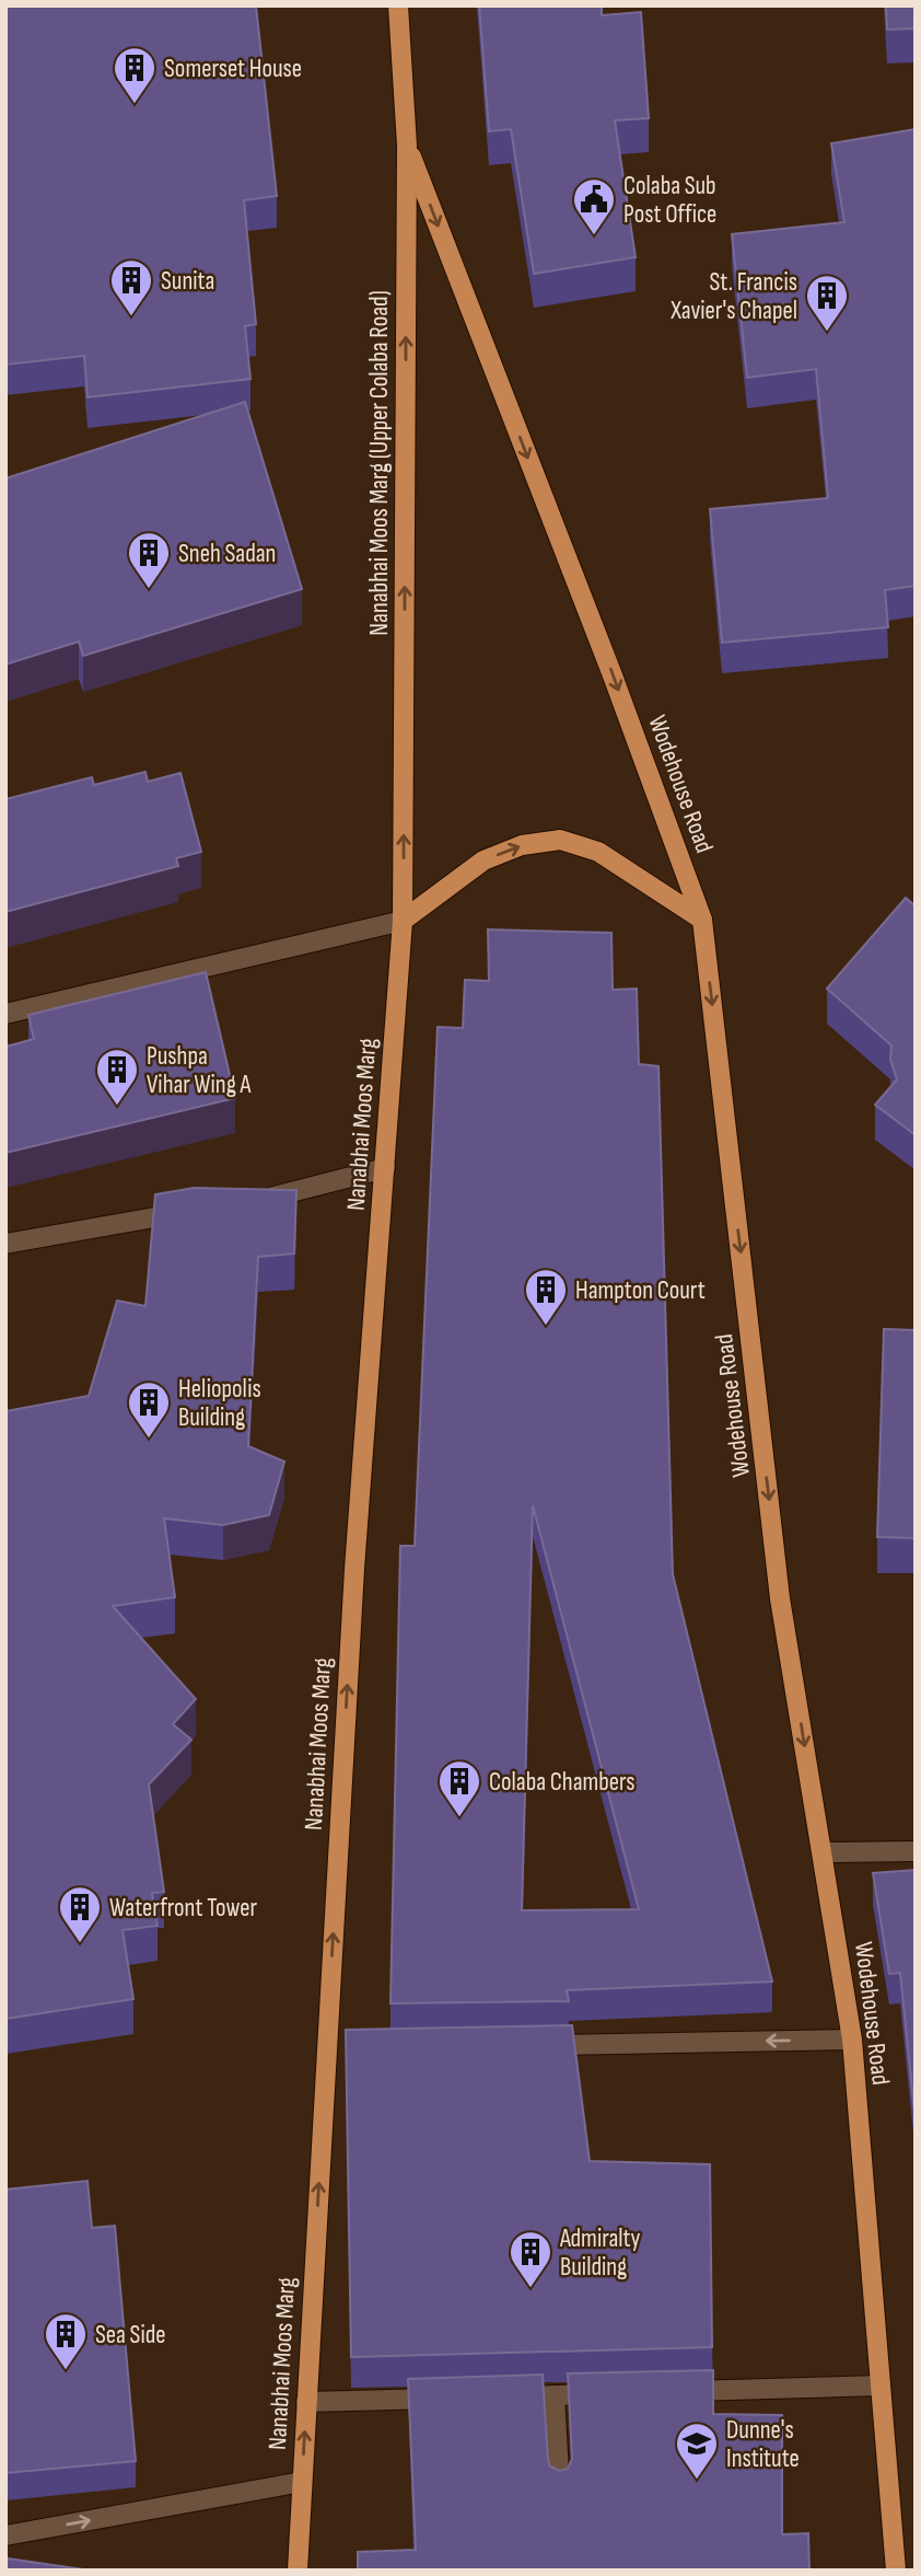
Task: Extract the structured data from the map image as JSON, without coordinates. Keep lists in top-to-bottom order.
{
  "streets": {
    "main road": ["Nanabhai Moos Marg (Upper Colaba Road)", "Wodehouse Road", "Nanabhai Moos Marg"]
  },
  "crossings": [
    ["Nanabhai Moos Marg (Upper Colaba Road)", "Wodehouse Road"],
    ["Nanabhai Moos Marg (Upper Colaba Road)", "Nanabhai Moos Marg"]
  ],
  "one_way": ["Nanabhai Moos Marg (Upper Colaba Road)", "Wodehouse Road", "Nanabhai Moos Marg"],
  "places": {
    "building": [
      "Somerset House",
      "Sunita",
      "St. Francis Xavier's Chapel",
      "Sneh Sadan",
      "Pushpa Vihar Wing A",
      "Hampton Court",
      "Heliopolis Building",
      "Colaba Chambers",
      "Waterfront Tower",
      "Admiralty Building",
      "Sea Side"
    ],
    "public building": ["Colaba Sub Post Office"],
    "school or university": ["Dunne's Institute"]
  }
}
